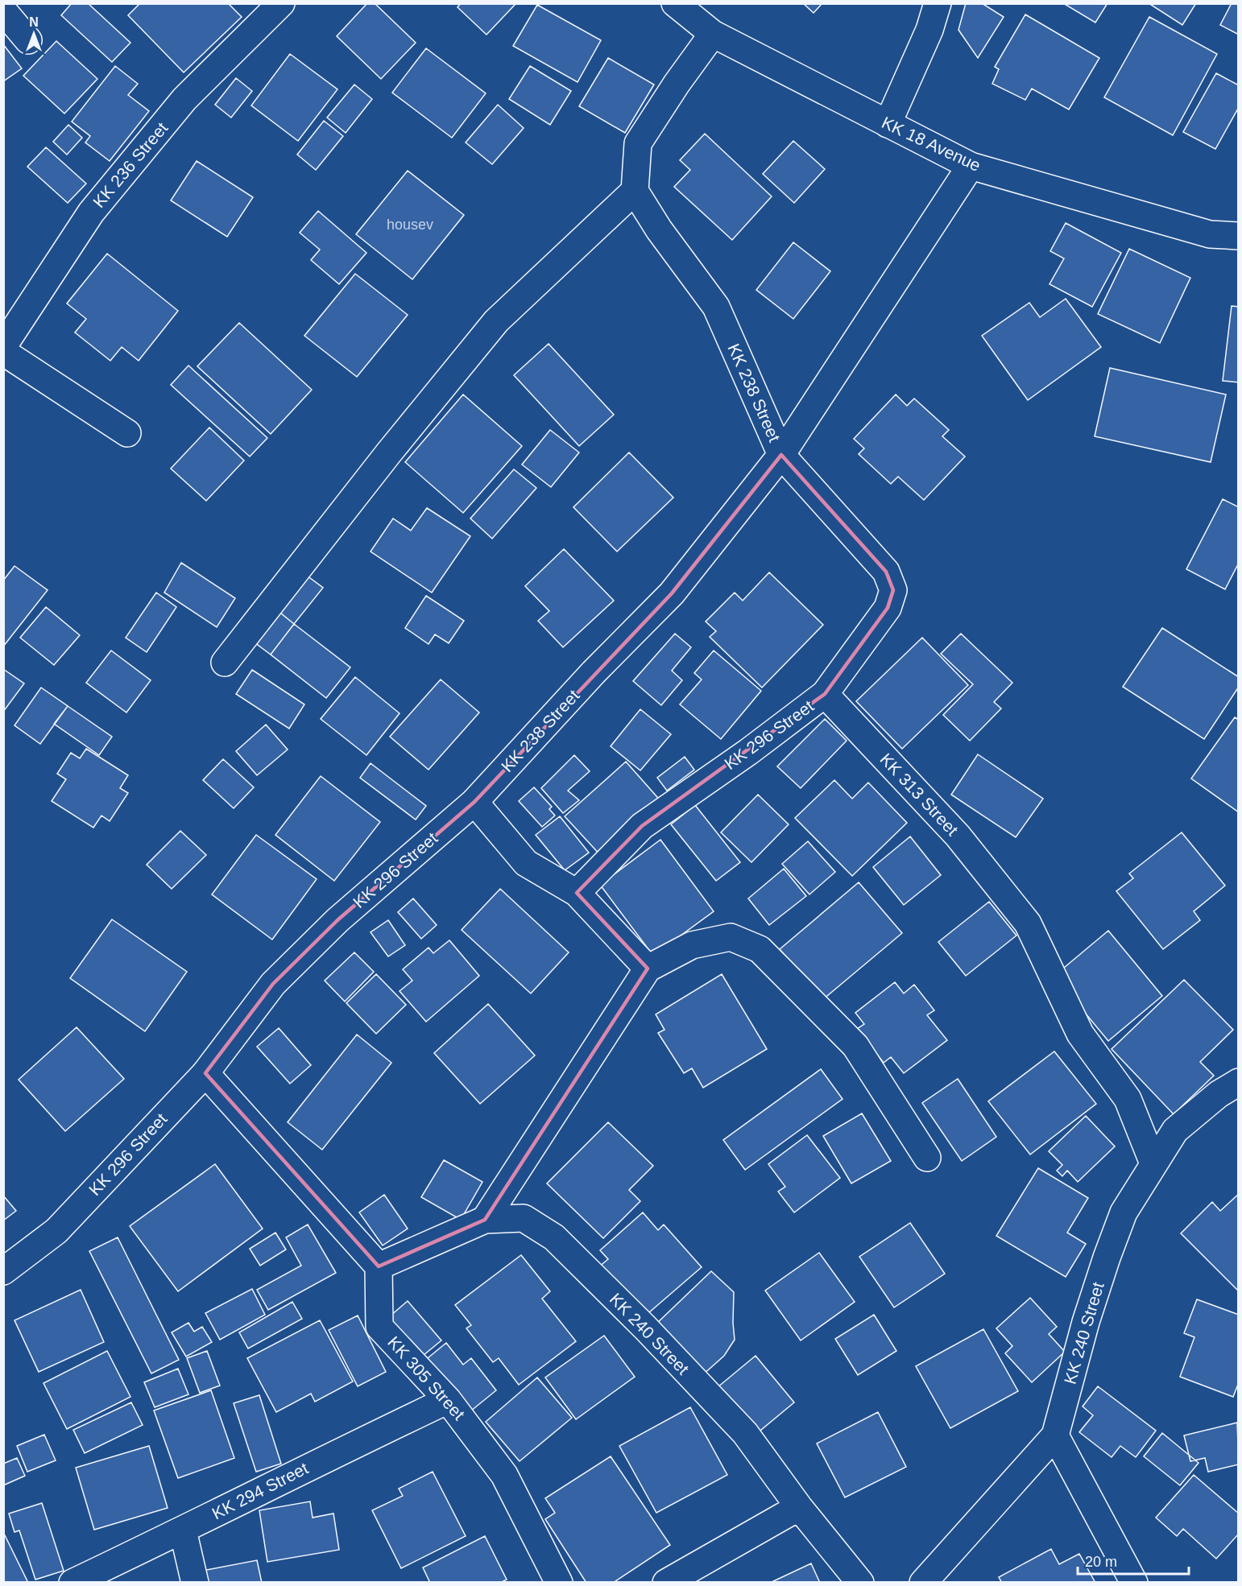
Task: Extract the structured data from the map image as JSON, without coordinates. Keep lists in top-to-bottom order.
{
  "streets": {
    "street": [
      "KK 18 Avenue",
      "KK 236 Street",
      "KK 238 Street",
      "KK 296 Street",
      "KK 313 Street",
      "KK 240 Street",
      "KK 305 Street",
      "KK 294 Street"
    ]
  },
  "crossings": [
    ["KK 238 Street", "KK 296 Street"],
    ["KK 296 Street", "KK 313 Street"],
    ["KK 313 Street", "KK 240 Street"],
    ["KK 240 Street", "KK 305 Street"],
    ["KK 305 Street", "KK 294 Street"]
  ],
  "house_numbers": ["housev"],
  "scale_bar": "20 m",
  "north": "top"
}
